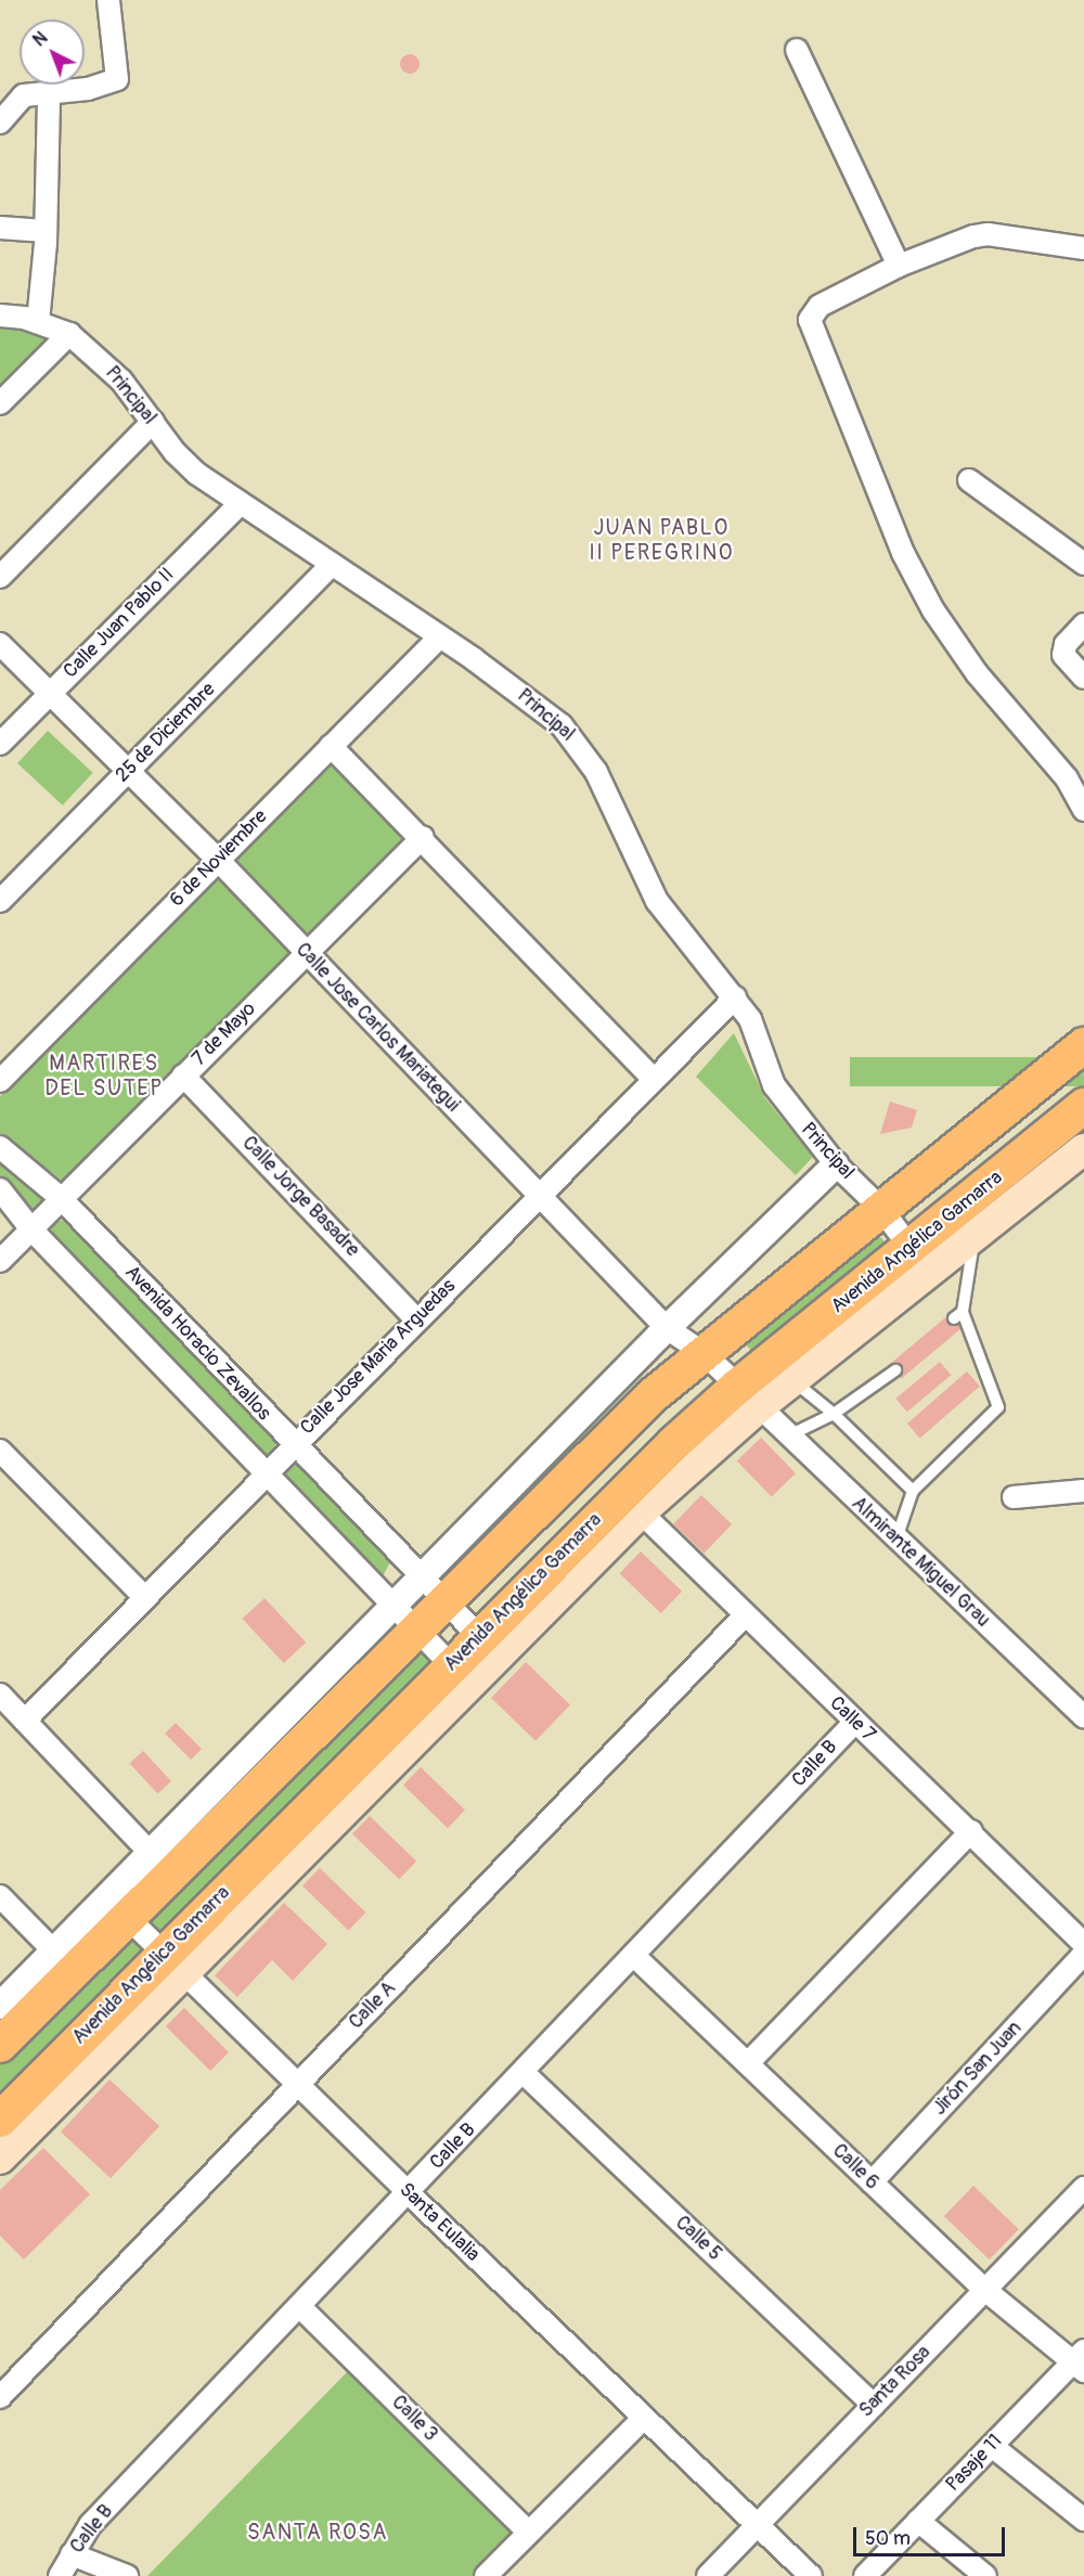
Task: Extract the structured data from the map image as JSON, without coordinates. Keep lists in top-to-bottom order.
{
  "streets": {
    "main road": ["Avenida Angélica Gamarra"],
    "street": [
      "Principal",
      "Calle Juan Pablo II",
      "25 de Diciembre",
      "6 de Noviembre",
      "Calle Jose Carlos Mariategui",
      "7 de Mayo",
      "Calle Jorge Basadre",
      "Avenida Horacio Zevallos",
      "Calle Jose Maria Arguedas",
      "Almirante Miguel Grau",
      "Calle 7",
      "Calle B",
      "Calle A",
      "Jirón San Juan",
      "Calle 6",
      "Santa Eulalia",
      "Calle 5",
      "Santa Rosa",
      "Calle 3",
      "Pasaje 11"
    ]
  },
  "crossings": [
    ["Principal", "Calle Juan Pablo II"],
    ["Principal", "25 de Diciembre"],
    ["Principal", "6 de Noviembre"],
    ["Principal", "Avenida Angélica Gamarra"],
    ["Principal", "Calle Jose Maria Arguedas"],
    ["Calle Juan Pablo II", "Calle Jose Carlos Mariategui"],
    ["25 de Diciembre", "Calle Jose Carlos Mariategui"],
    ["6 de Noviembre", "Calle Jose Carlos Mariategui"],
    ["Calle Jose Carlos Mariategui", "7 de Mayo"],
    ["Calle Jose Carlos Mariategui", "Avenida Angélica Gamarra"],
    ["Calle Jose Carlos Mariategui", "Calle Jose Maria Arguedas"],
    ["Calle Jose Carlos Mariategui", "Almirante Miguel Grau"],
    ["7 de Mayo", "Calle Jorge Basadre"],
    ["7 de Mayo", "Avenida Horacio Zevallos"],
    ["Calle Jorge Basadre", "Calle Jose Maria Arguedas"],
    ["Avenida Angélica Gamarra", "Avenida Horacio Zevallos"],
    ["Avenida Angélica Gamarra", "Almirante Miguel Grau"],
    ["Avenida Angélica Gamarra", "Calle 7"],
    ["Avenida Angélica Gamarra", "Santa Eulalia"],
    ["Avenida Horacio Zevallos", "Calle Jose Maria Arguedas"],
    ["Calle 7", "Calle B"],
    ["Calle 7", "Calle A"],
    ["Calle B", "Calle 6"],
    ["Calle B", "Santa Eulalia"],
    ["Calle B", "Calle 5"],
    ["Calle B", "Calle 3"],
    ["Calle A", "Santa Eulalia"],
    ["Jirón San Juan", "Calle 6"],
    ["Calle 6", "Santa Rosa"],
    ["Calle 6", "Pasaje 11"],
    ["Santa Eulalia", "Santa Rosa"],
    ["Calle 5", "Santa Rosa"]
  ],
  "districts": ["JUAN PABLO II PEREGRINO", "MARTIRES DEL SUTEP", "SANTA ROSA"],
  "scale_bar": "50 m",
  "north": "top left"
}
